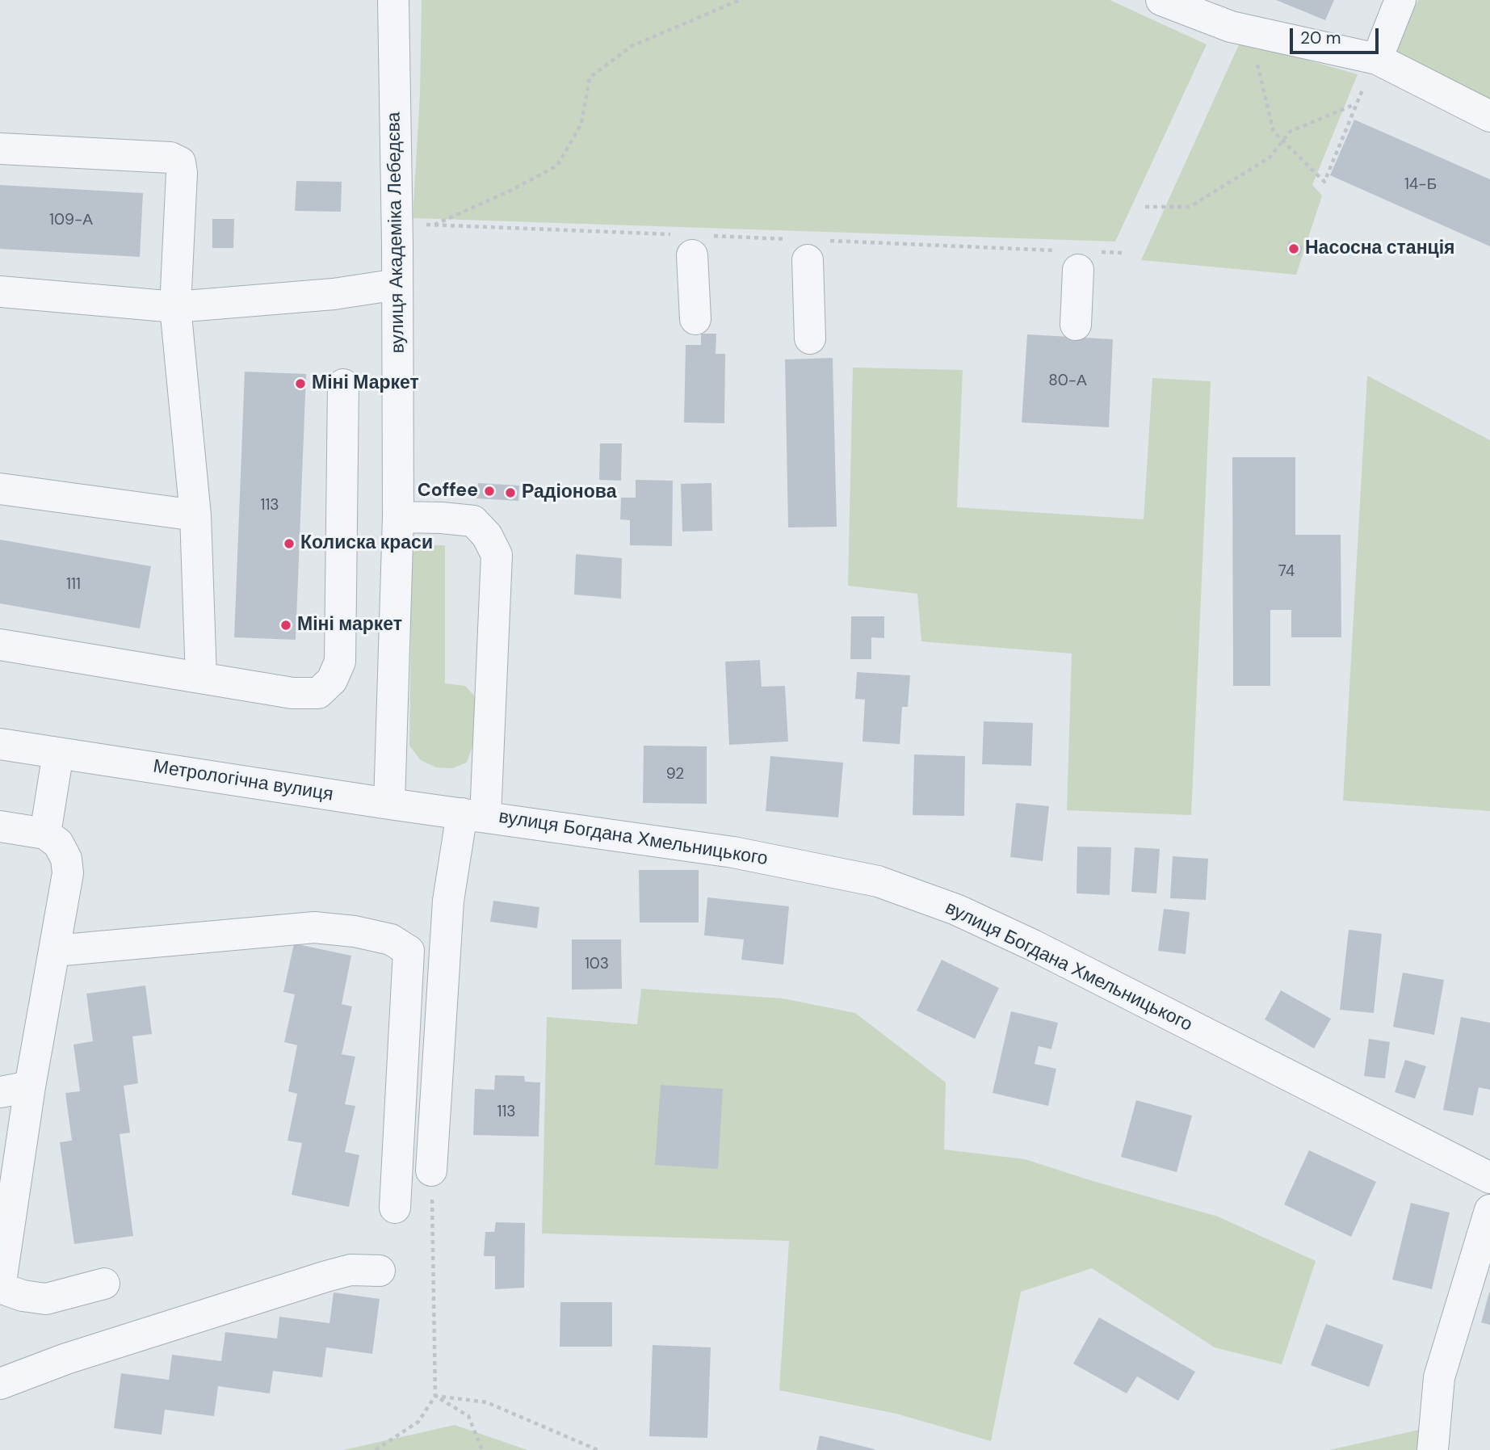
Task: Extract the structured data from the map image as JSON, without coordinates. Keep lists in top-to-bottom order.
{
  "streets": {
    "street": ["вулиця Академіка Лебедєва", "Метрологічна вулиця", "вулиця Богдана Хмельницького"]
  },
  "crossings": [
    ["вулиця Академіка Лебедєва", "Метрологічна вулиця"],
    ["Метрологічна вулиця", "вулиця Богдана Хмельницького"]
  ],
  "places": [
    "Насосна станція",
    "Міні Маркет",
    "Coffee",
    "Радіонова",
    "Колиска краси",
    "Міні маркет"
  ],
  "house_numbers": [
    "14-Б",
    "109-А",
    "80-А",
    "113",
    "74",
    "111",
    "92",
    "103",
    "113"
  ],
  "scale_bar": "20 m"
}
